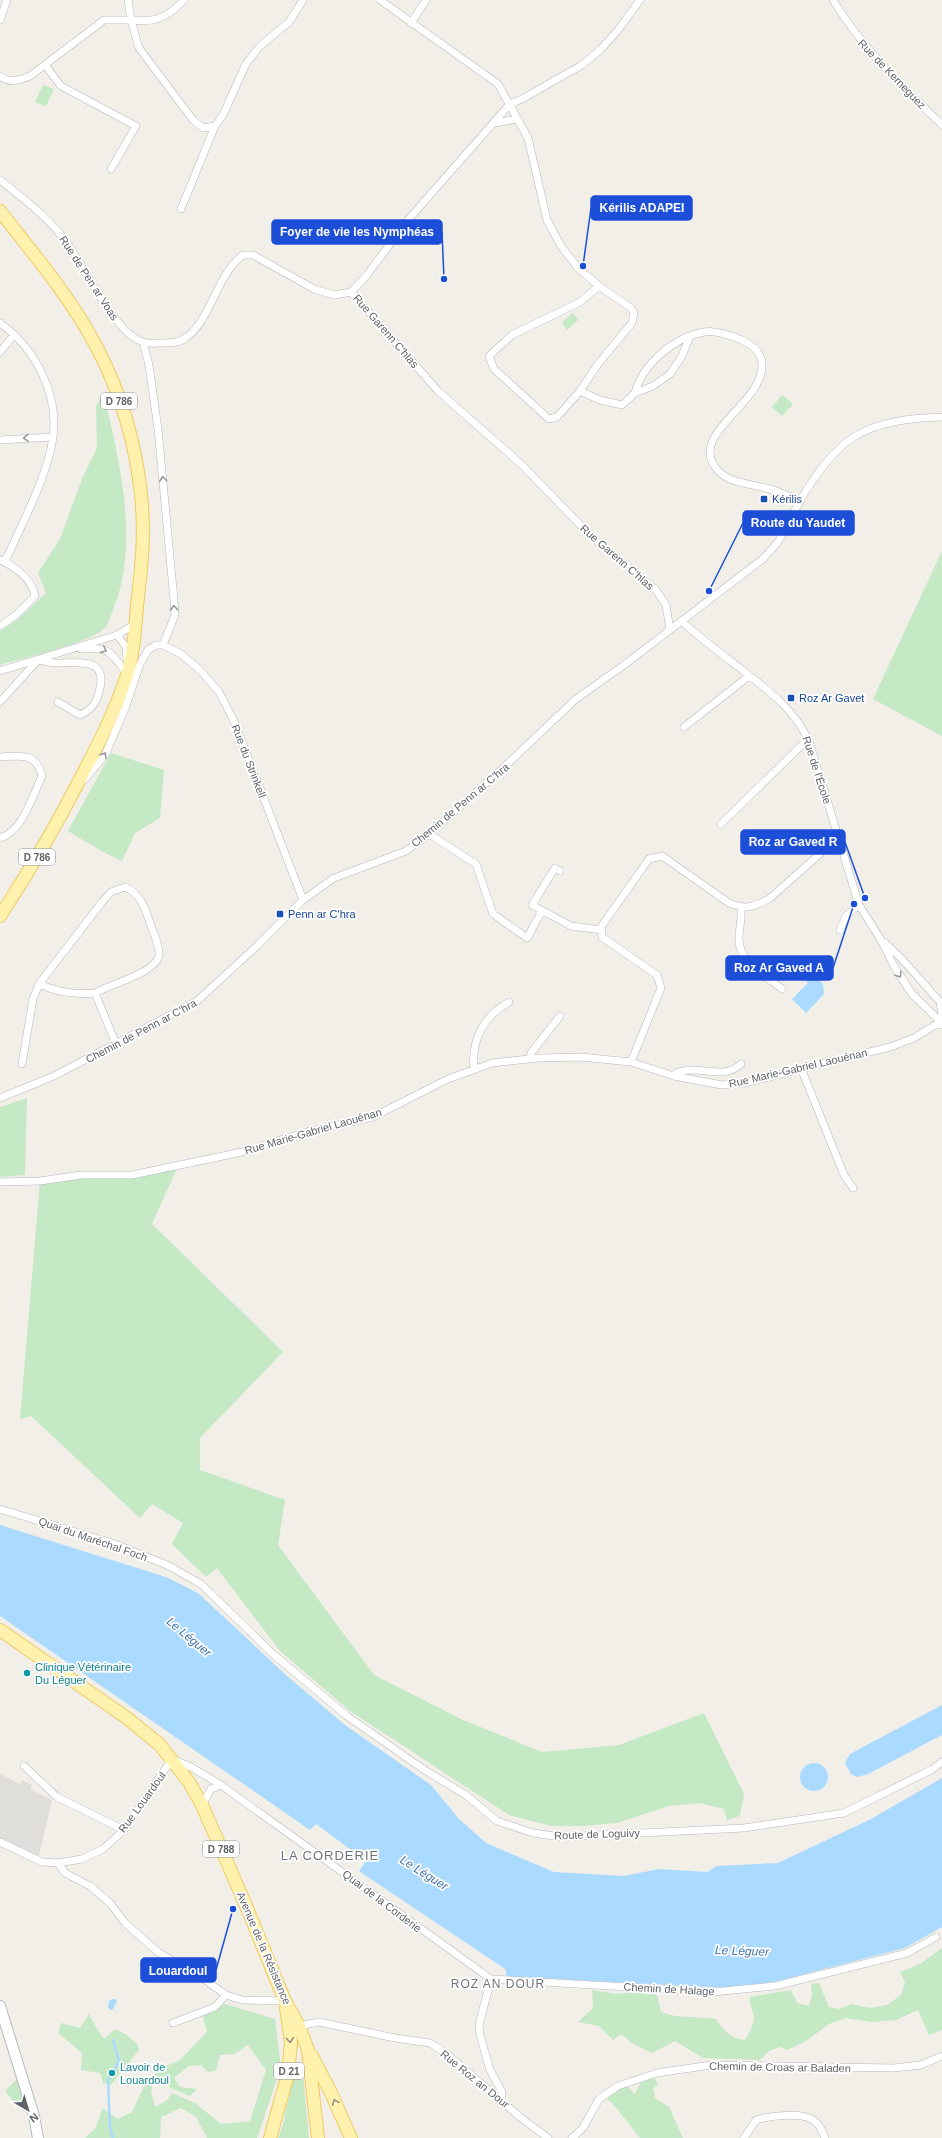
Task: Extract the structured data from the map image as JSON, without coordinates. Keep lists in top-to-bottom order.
{
  "streets": {
    "main road": [
      "D 786",
      "D 788",
      "Avenue de la Résistance",
      "D 21"
    ],
    "street": [
      "Rue de Kerneguez",
      "Rue de Pen ar Voas",
      "Rue Garenn C'hlas",
      "Rue du Strinkell",
      "Rue de l'École",
      "Chemin de Penn ar C'hra",
      "Rue Marie-Gabriel Laouénan",
      "Quai du Maréchal Foch",
      "Rue Louardoul",
      "Route de Loguivy",
      "Quai de la Corderie",
      "Chemin de Halage",
      "Chemin de Croas ar Baladen",
      "Rue Roz an Dour"
    ]
  },
  "crossings": [
    ["Rue Garenn C'hlas", "Chemin de Penn ar C'hra"],
    ["Rue du Strinkell", "Chemin de Penn ar C'hra"],
    ["Rue de l'École", "Chemin de Penn ar C'hra"],
    ["Rue de l'École", "Rue Marie-Gabriel Laouénan"],
    ["Quai du Maréchal Foch", "Route de Loguivy"],
    ["Rue Louardoul", "Quai de la Corderie"],
    ["Rue Louardoul", "Avenue de la Résistance"],
    ["Quai de la Corderie", "Avenue de la Résistance"],
    ["Quai de la Corderie", "Chemin de Halage"],
    ["Avenue de la Résistance", "D 21"],
    ["Avenue de la Résistance", "Rue Roz an Dour"]
  ],
  "districts": ["LA CORDERIE", "ROZ AN DOUR"],
  "water": ["Le Léguer"],
  "places": {
    "other": [
      "Kérilis ADAPEI",
      "Foyer de vie les Nymphéas",
      "Route du Yaudet",
      "Roz ar Gaved R",
      "Roz Ar Gaved A",
      "Clinique Vétérinaire Du Léguer",
      "Louardoul",
      "Lavoir de Louardoul"
    ],
    "transit": ["Kérilis", "Roz Ar Gavet", "Penn ar C'hra"]
  },
  "north": "bottom right"
}
